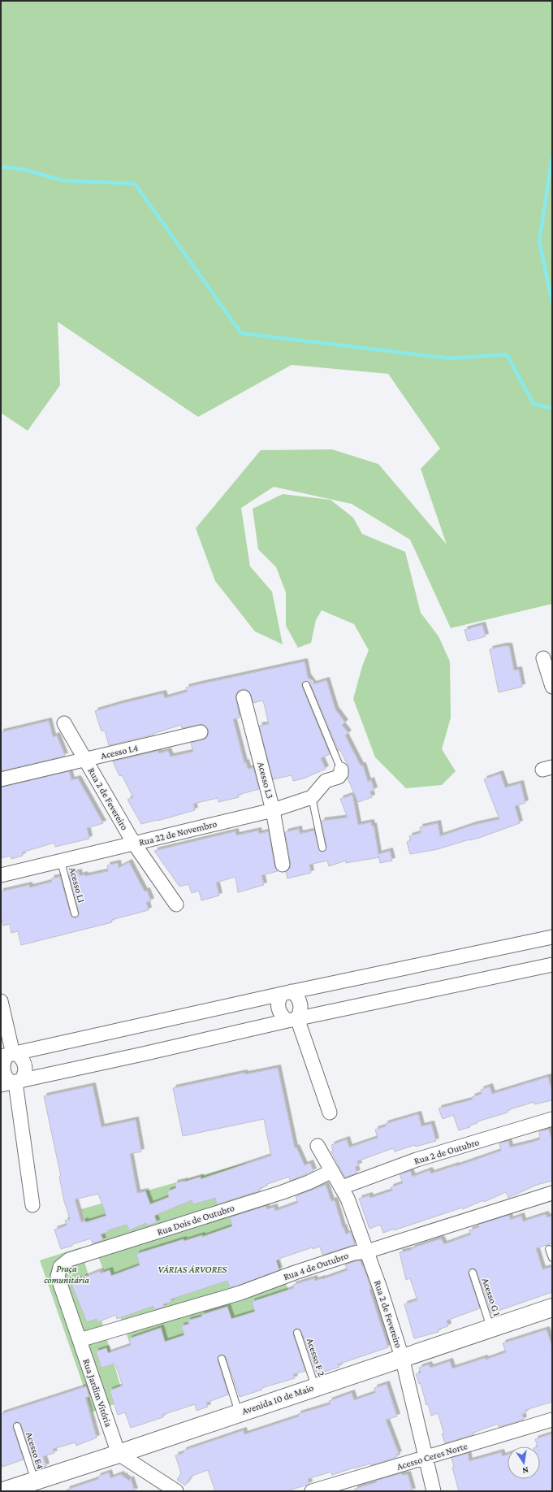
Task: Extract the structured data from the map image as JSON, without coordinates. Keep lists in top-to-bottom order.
{
  "streets": {
    "street": [
      "Acesso L4",
      "Acesso L3",
      "Rua 2 de Fevereiro",
      "Rua 22 de Novembro",
      "Rua 2 de Outubro",
      "Rua Dois de Outubro",
      "Rua 4 de Outubro",
      "Rua Jardim Vitória",
      "Avenida 10 de Maio",
      "Acesso Ceres Norte"
    ],
    "lane": [
      "Acesso L1",
      "Acesso G 1",
      "Acesso F 2",
      "Acesso E4"
    ]
  },
  "crossings": [
    ["Acesso L4", "Rua 2 de Fevereiro"],
    ["Acesso L3", "Rua 22 de Novembro"],
    ["Rua 2 de Fevereiro", "Rua 22 de Novembro"],
    ["Rua 2 de Fevereiro", "Rua 2 de Outubro"],
    ["Rua 2 de Fevereiro", "Rua Dois de Outubro"],
    ["Rua 2 de Fevereiro", "Rua 4 de Outubro"],
    ["Rua 2 de Fevereiro", "Avenida 10 de Maio"],
    ["Rua 2 de Fevereiro", "Acesso Ceres Norte"],
    ["Rua 22 de Novembro", "Acesso L1"],
    ["Rua Dois de Outubro", "Rua Jardim Vitória"],
    ["Rua 4 de Outubro", "Rua Jardim Vitória"],
    ["Acesso G 1", "Avenida 10 de Maio"],
    ["Acesso F 2", "Avenida 10 de Maio"],
    ["Rua Jardim Vitória", "Avenida 10 de Maio"],
    ["Avenida 10 de Maio", "Acesso E4"]
  ],
  "parks": ["Praça comunitária", "VÁRIAS ÁRVORES"],
  "north": "bottom"
}
